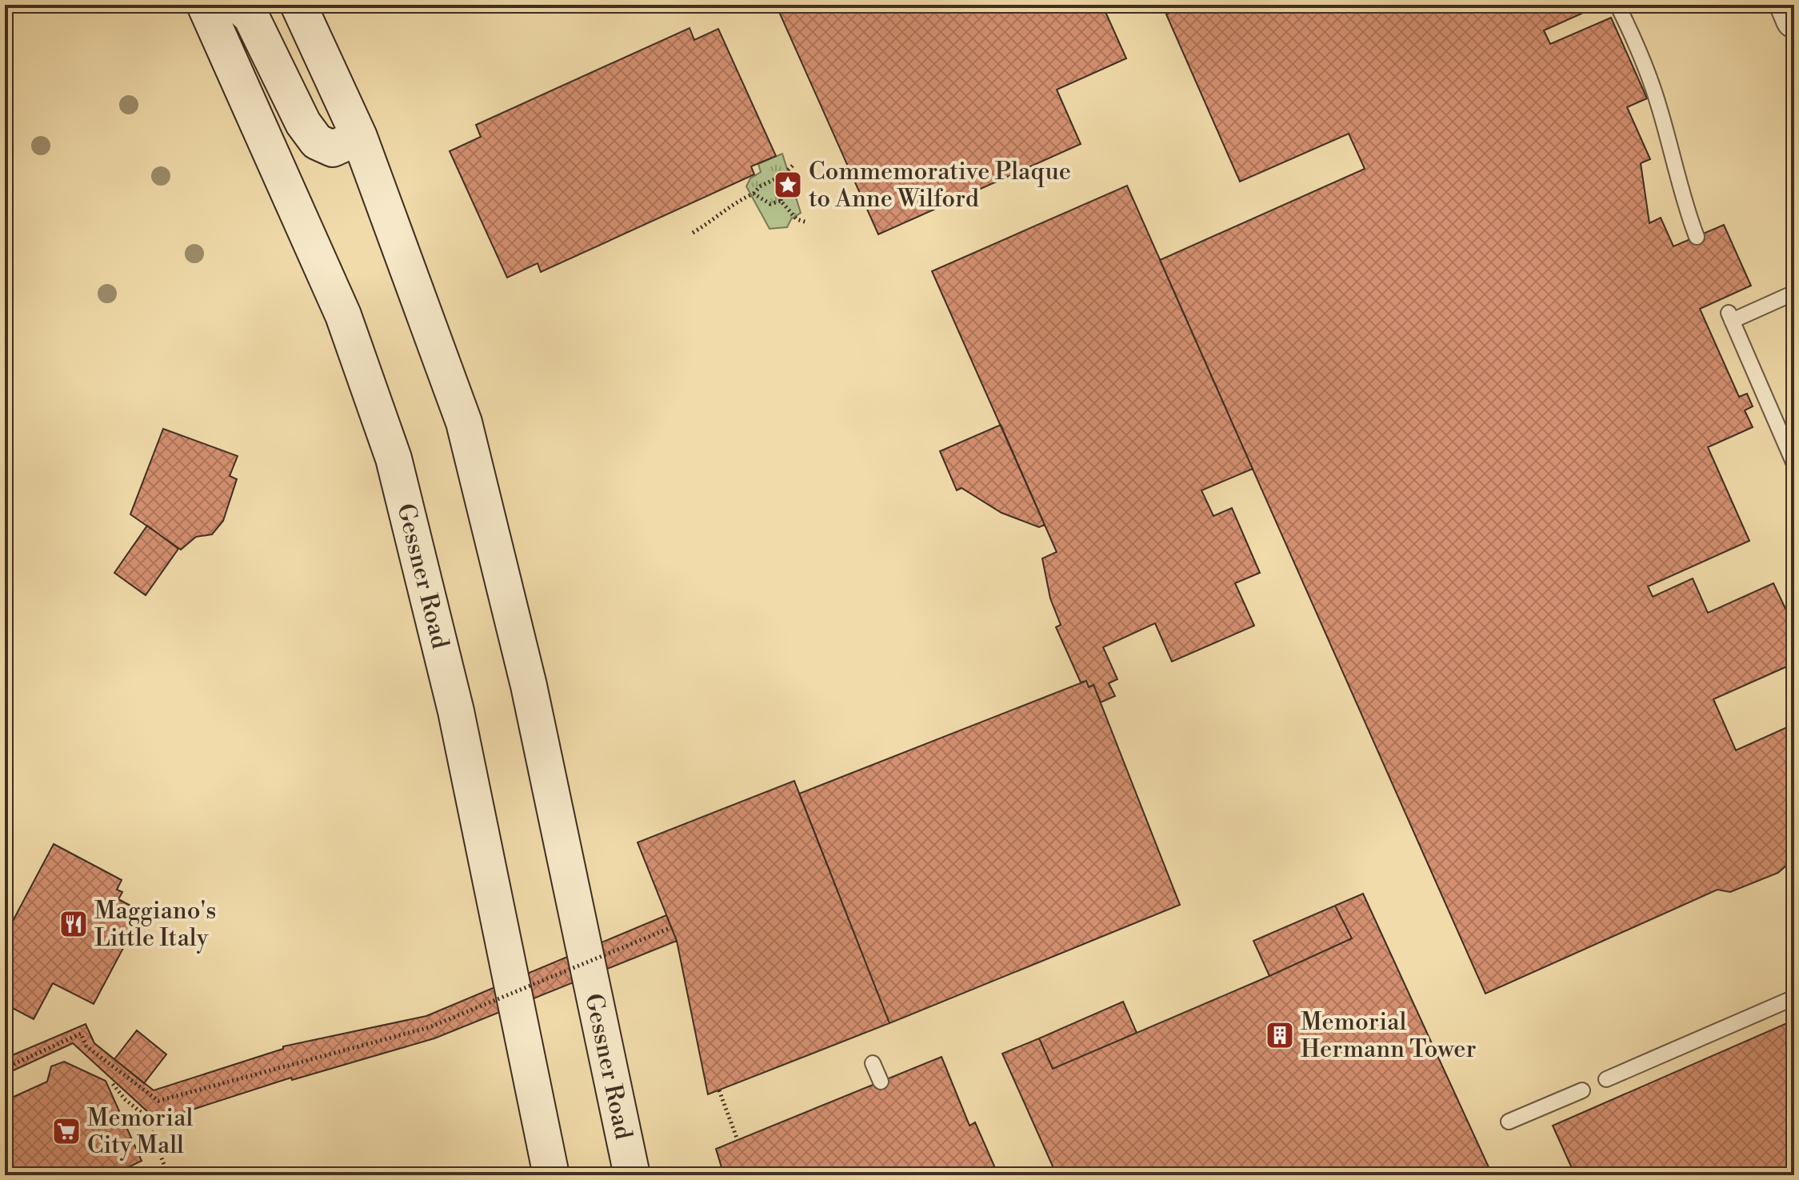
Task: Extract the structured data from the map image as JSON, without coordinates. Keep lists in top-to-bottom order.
{
  "streets": {
    "main road": ["Gessner Road"]
  },
  "places": {
    "place": ["Commemorative Plaque to Anne Wilford"],
    "restaurant": ["Maggiano's Little Italy"],
    "building": ["Memorial Hermann Tower"],
    "supermarket": ["Memorial City Mall"]
  }
}
